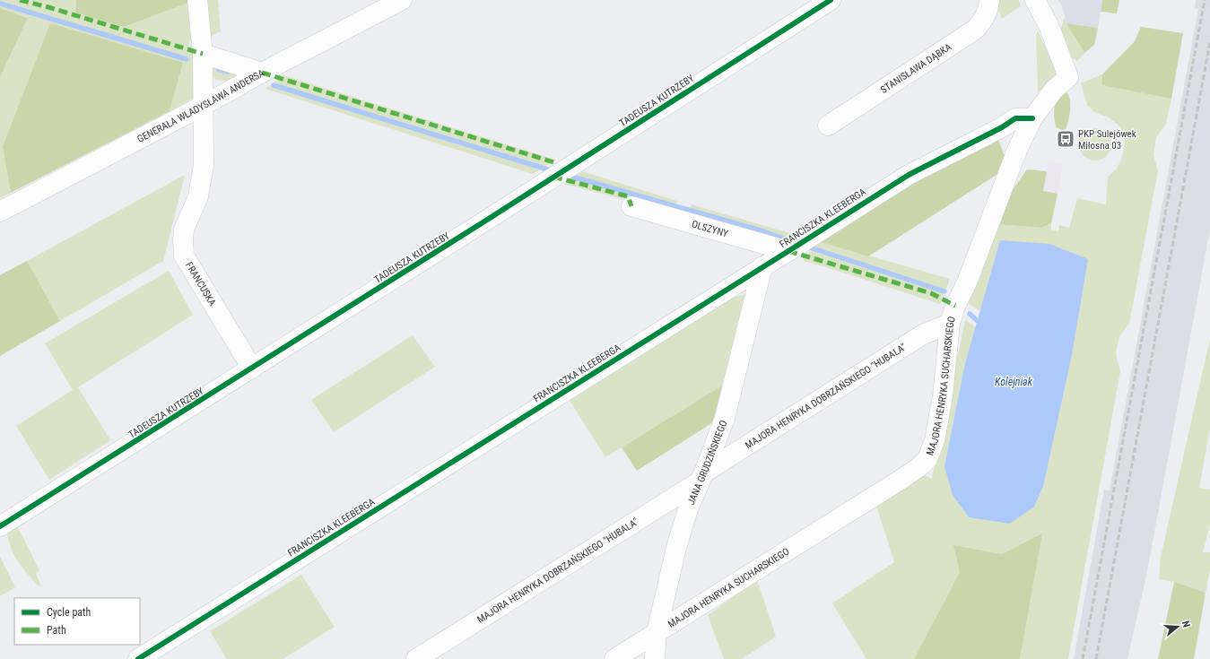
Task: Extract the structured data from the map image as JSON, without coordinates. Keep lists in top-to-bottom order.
{
  "streets": {
    "street": [
      "STANISŁAWA DĄBKA",
      "TADEUSZA KUTRZEBY",
      "GENERAŁA WŁADYSŁAWA ANDERSA",
      "FRANCISZKA KLEEBERGA",
      "OLSZYNY",
      "FRANCUSKA",
      "MAJORA HENRYKA SUCHARSKIEGO",
      "MAJORA HENRYKA DOBRZAŃSKIEGO \"HUBALA\"",
      "JANA GRUDZIŃSKIEGO"
    ]
  },
  "crossings": [
    ["TADEUSZA KUTRZEBY", "FRANCUSKA"],
    ["GENERAŁA WŁADYSŁAWA ANDERSA", "FRANCUSKA"],
    ["FRANCISZKA KLEEBERGA", "OLSZYNY"],
    ["FRANCISZKA KLEEBERGA", "MAJORA HENRYKA SUCHARSKIEGO"],
    ["FRANCISZKA KLEEBERGA", "JANA GRUDZIŃSKIEGO"],
    ["MAJORA HENRYKA SUCHARSKIEGO", "MAJORA HENRYKA DOBRZAŃSKIEGO \"HUBALA\""],
    ["MAJORA HENRYKA SUCHARSKIEGO", "JANA GRUDZIŃSKIEGO"],
    ["MAJORA HENRYKA DOBRZAŃSKIEGO \"HUBALA\"", "JANA GRUDZIŃSKIEGO"]
  ],
  "water": ["Kolejniak"],
  "places": {
    "bus stop": ["PKP Sulejówek Miłosna 03"]
  },
  "legend": ["Cycle path", "Path"],
  "north": "right"
}
